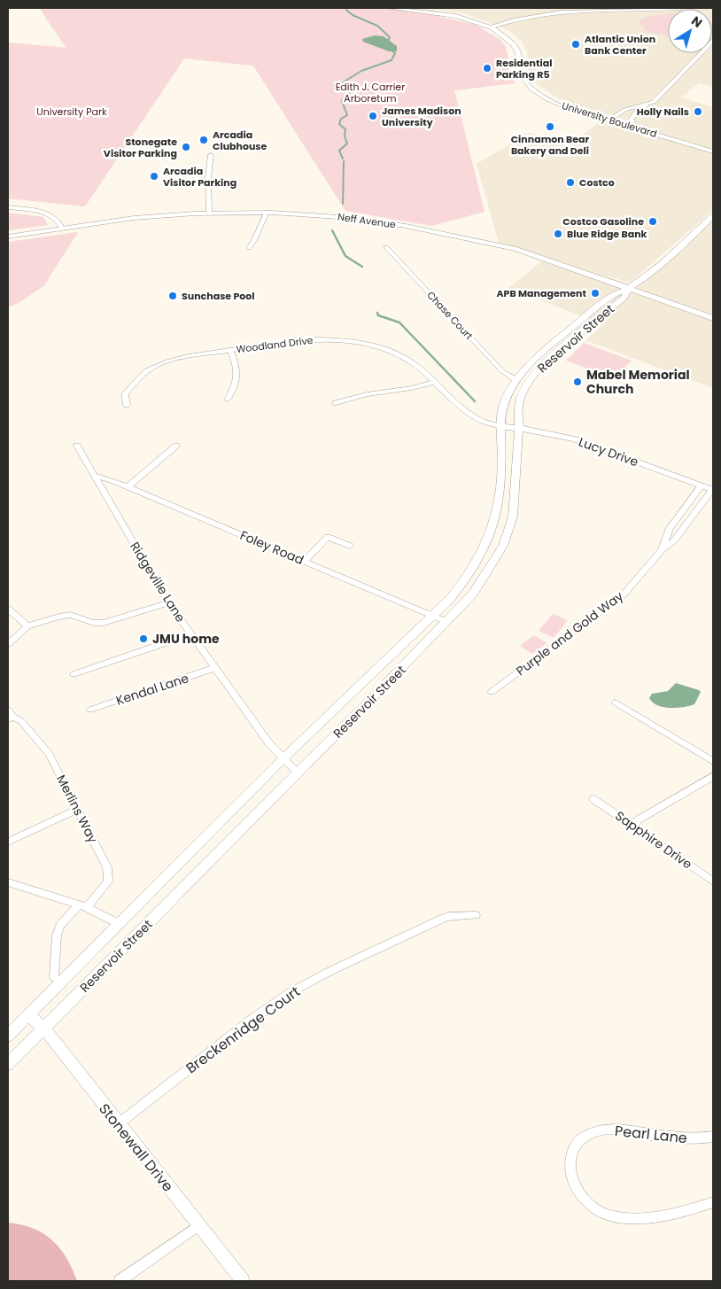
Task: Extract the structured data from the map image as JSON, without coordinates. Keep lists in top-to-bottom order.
{
  "streets": {
    "main road": [
      "University Boulevard",
      "Neff Avenue",
      "Reservoir Street",
      "Lucy Drive",
      "Stonewall Drive"
    ],
    "street": [
      "Chase Court",
      "Woodland Drive",
      "Foley Road",
      "Ridgeville Lane",
      "Purple and Gold Way",
      "Kendal Lane",
      "Merlins Way",
      "Sapphire Drive",
      "Breckenridge Court",
      "Pearl Lane"
    ]
  },
  "crossings": [
    ["Neff Avenue", "Reservoir Street"],
    ["Chase Court", "Reservoir Street"],
    ["Reservoir Street", "Woodland Drive"],
    ["Reservoir Street", "Lucy Drive"],
    ["Reservoir Street", "Foley Road"],
    ["Reservoir Street", "Ridgeville Lane"],
    ["Reservoir Street", "Stonewall Drive"],
    ["Woodland Drive", "Lucy Drive"],
    ["Lucy Drive", "Purple and Gold Way"],
    ["Foley Road", "Ridgeville Lane"],
    ["Ridgeville Lane", "Kendal Lane"],
    ["Breckenridge Court", "Stonewall Drive"]
  ],
  "parks": ["Edith J. Carrier Arboretum", "University Park"],
  "places": [
    "Atlantic Union Bank Center",
    "Residential Parking R5",
    "Holly Nails",
    "James Madison University",
    "Cinnamon Bear Bakery and Deli",
    "Arcadia Clubhouse",
    "Stonegate Visitor Parking",
    "Arcadia Visitor Parking",
    "Costco",
    "Costco Gasoline",
    "Blue Ridge Bank",
    "APB Management",
    "Sunchase Pool",
    "Mabel Memorial Church",
    "JMU home"
  ],
  "north": "top right"
}
